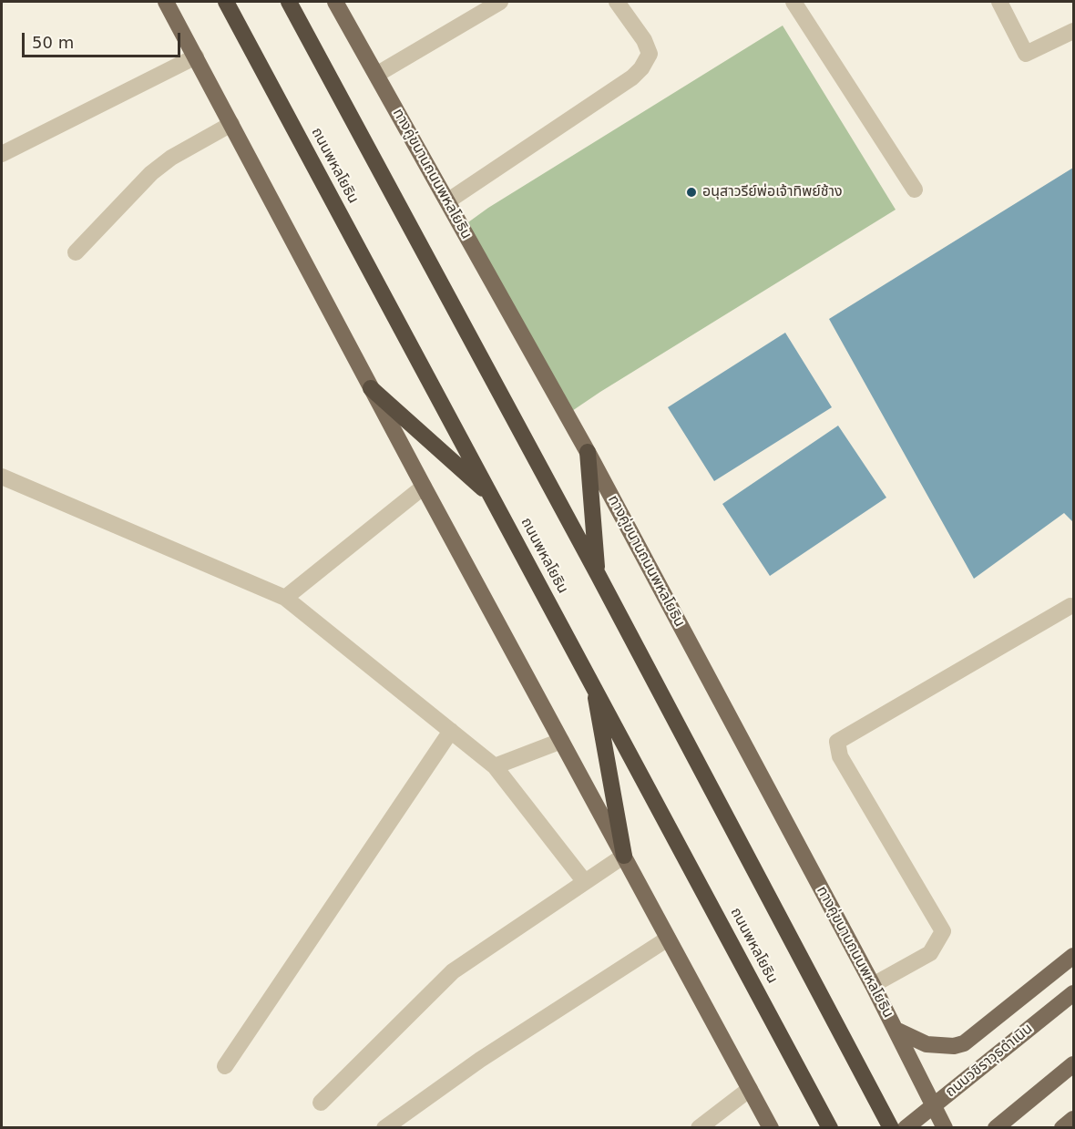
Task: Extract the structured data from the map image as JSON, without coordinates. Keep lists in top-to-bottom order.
{
  "streets": {
    "highway": ["ถนนพหลโยธิน"],
    "main road": ["ทางคู่ขนานถนนพหลโยธิน", "ถนนวชิราวุธดำเนิน"]
  },
  "crossings": [
    ["ทางคู่ขนานถนนพหลโยธิน", "ถนนวชิราวุธดำเนิน"]
  ],
  "places": ["อนุสาวรีย์พ่อเจ้าทิพย์ช้าง"],
  "scale_bar": "50 m"
}
